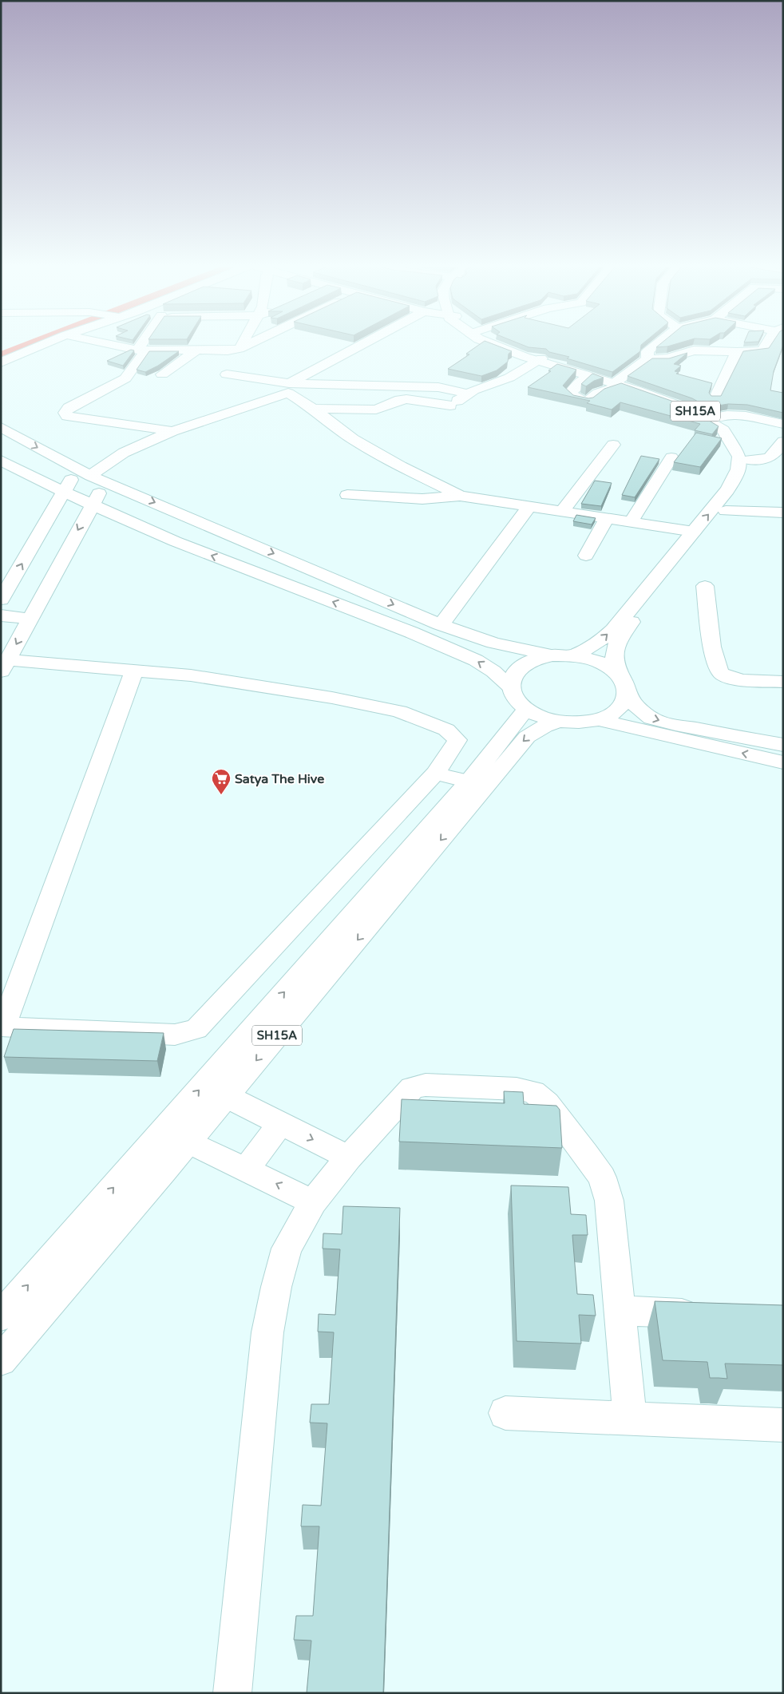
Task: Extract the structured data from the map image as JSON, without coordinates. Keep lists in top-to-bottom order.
{
  "streets": {
    "street": ["SH15A"]
  },
  "places": {
    "supermarket": ["Satya The Hive"]
  }
}
